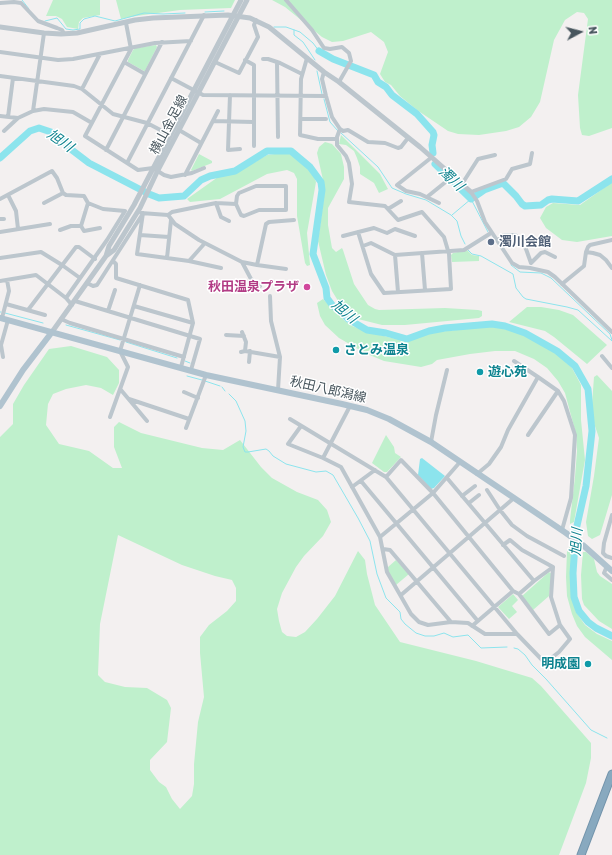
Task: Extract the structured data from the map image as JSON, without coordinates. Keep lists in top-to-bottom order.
{
  "streets": {
    "main road": ["横山金足線", "秋田八郎潟線"]
  },
  "crossings": [
    ["横山金足線", "秋田八郎潟線"]
  ],
  "water": ["旭川", "濁川"],
  "places": [
    "濁川会館",
    "秋田温泉プラザ",
    "さとみ温泉",
    "遊心苑",
    "明成園"
  ],
  "north": "right"
}
